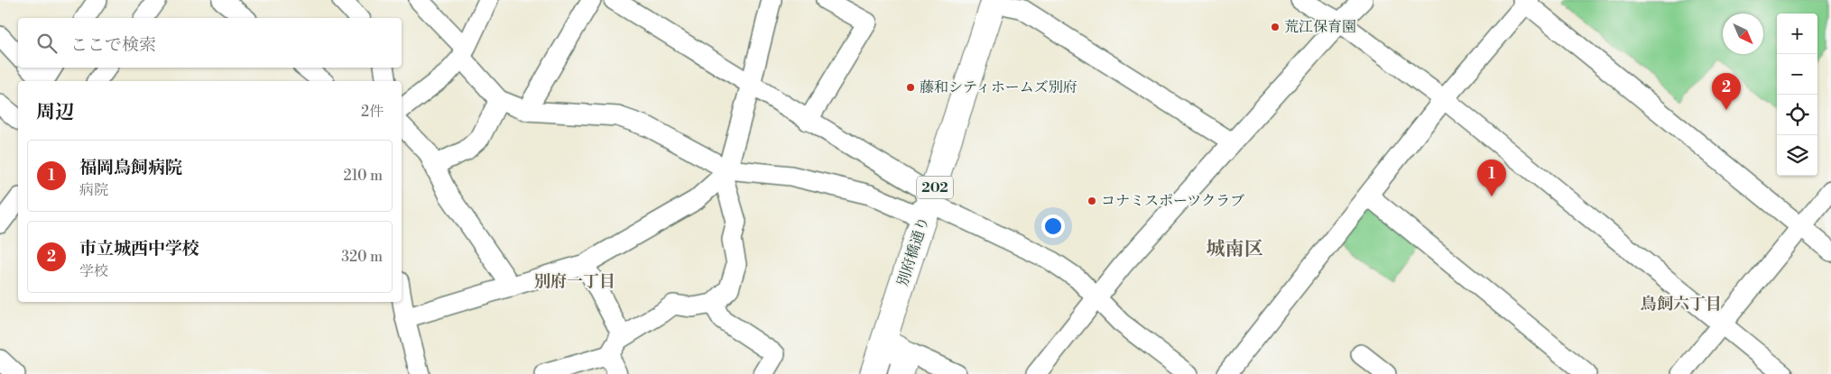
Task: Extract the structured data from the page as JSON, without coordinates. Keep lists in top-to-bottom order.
{
  "streets": {
    "highway": ["202", "別府橋通り"]
  },
  "districts": ["城南区", "別府一丁目", "鳥飼六丁目"],
  "places": ["荒江保育園", "藤和シティホームズ別府", "コナミスポーツクラブ"],
  "north": "bottom right",
  "page": {
    "map_buttons": ["+", "−"],
    "search": "ここで検索",
    "pins": ["2", "1"],
    "heading": ["周辺", "2件"],
    "list": [
      {
        "mark": "1",
        "name": "福岡鳥飼病院",
        "note": "病院",
        "value": "210 m"
      },
      {
        "mark": "2",
        "name": "市立城西中学校",
        "note": "学校",
        "value": "320 m"
      }
    ]
  }
}
